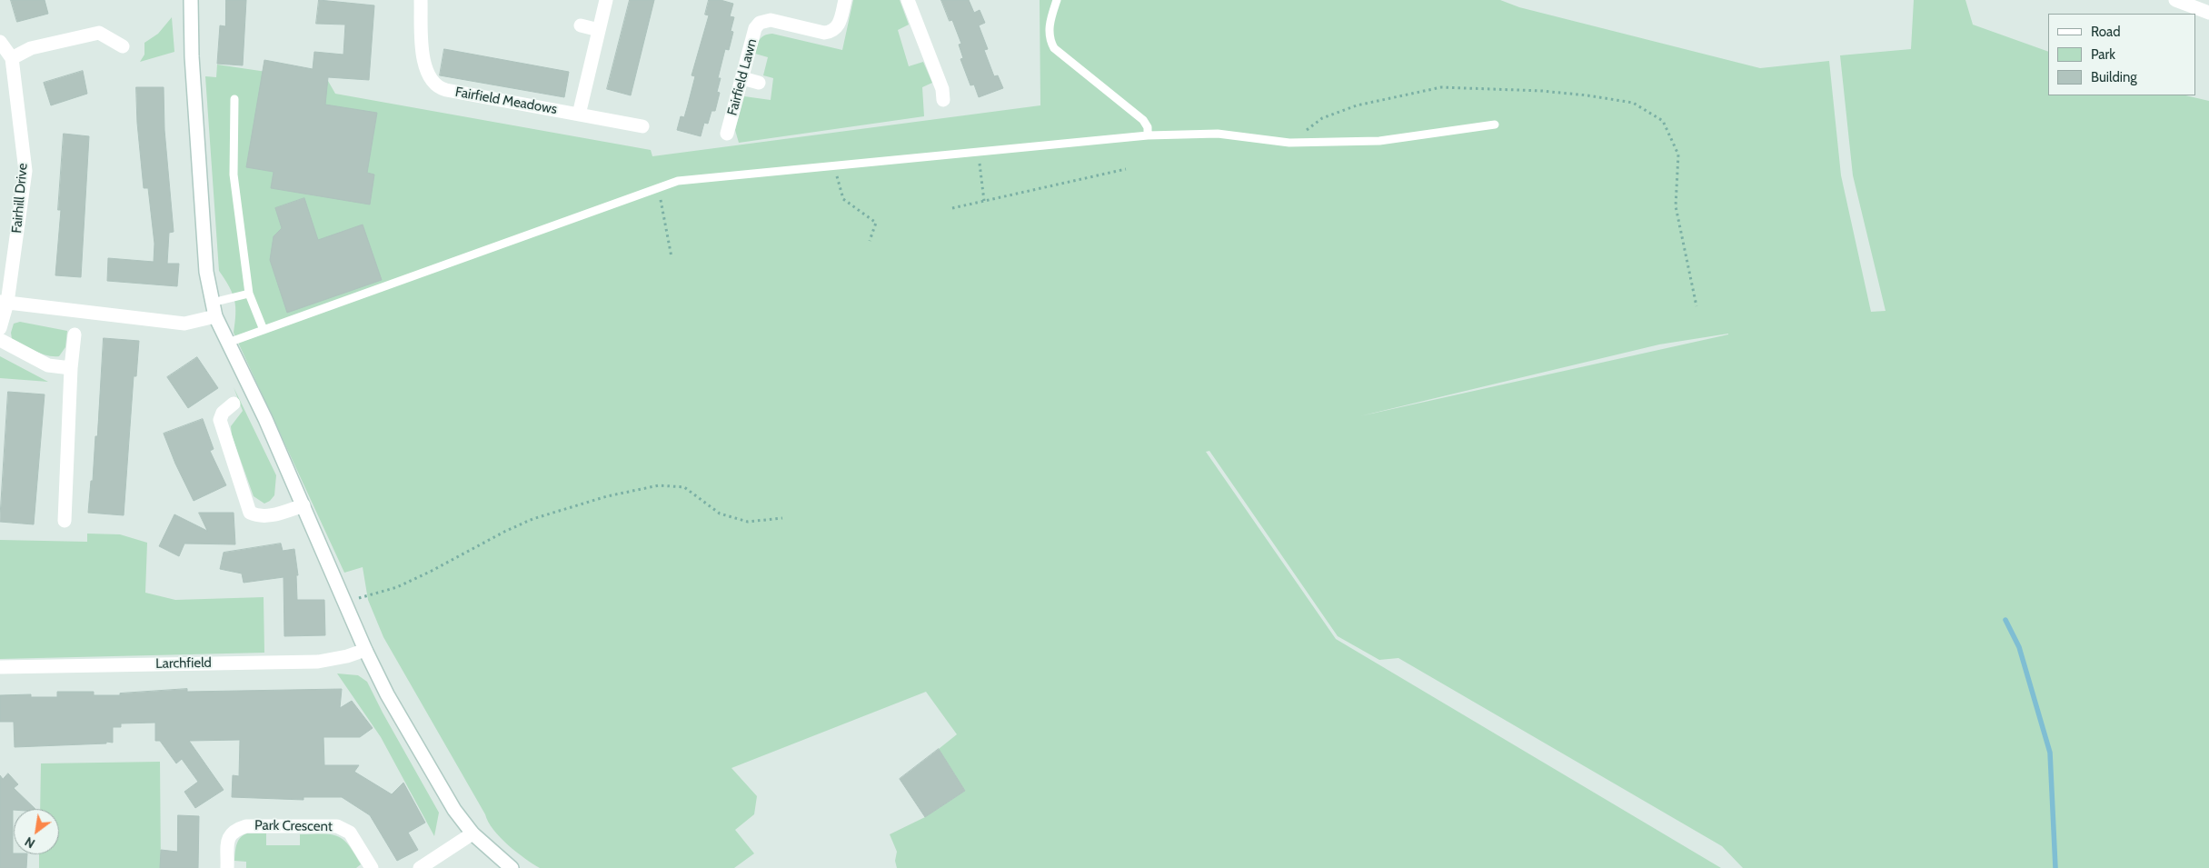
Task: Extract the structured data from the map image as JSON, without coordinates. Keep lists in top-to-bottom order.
{
  "streets": {
    "street": [
      "Fairfield Lawn",
      "Fairfield Meadows",
      "Fairhill Drive",
      "Larchfield",
      "Park Crescent"
    ]
  },
  "legend": ["Road", "Park", "Building"],
  "north": "bottom left"
}
